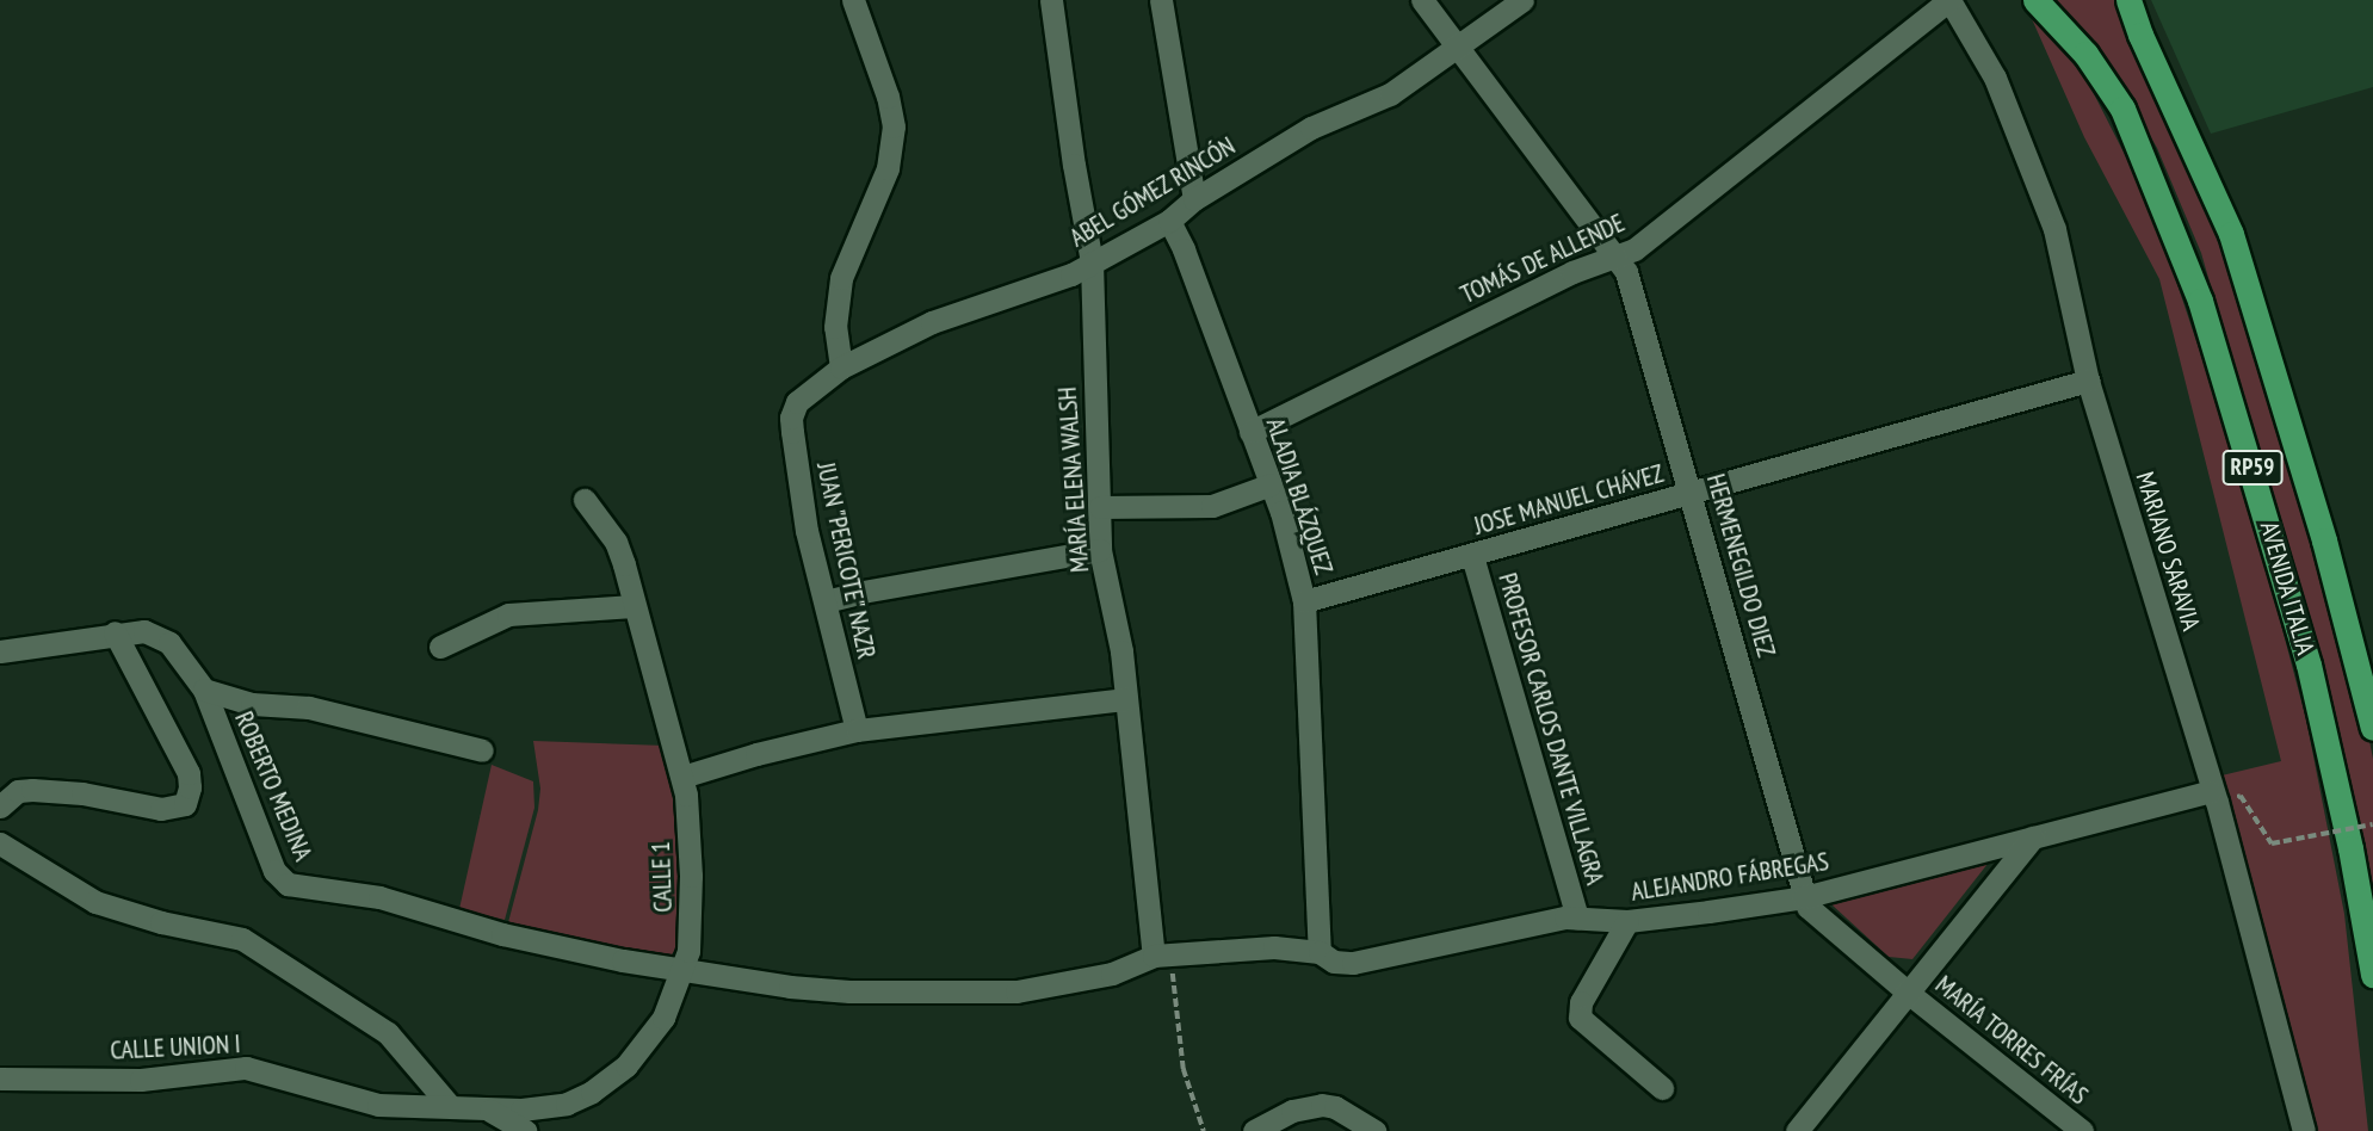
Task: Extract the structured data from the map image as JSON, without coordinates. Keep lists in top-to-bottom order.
{
  "streets": {
    "main road": ["RP59", "AVENIDA ITALIA"],
    "street": [
      "ABEL GÓMEZ RINCÓN",
      "TOMÁS DE ALLENDE",
      "MARÍA ELENA WALSH",
      "ALADIA BLÁZQUEZ",
      "JOSE MANUEL CHÁVEZ",
      "MARIANO SARAVIA",
      "JUAN \"PERICOTE\" NAZR",
      "HERMENEGILDO DIEZ",
      "PROFESOR CARLOS DANTE VILLAGRA",
      "ROBERTO MEDINA",
      "CALLE 1",
      "ALEJANDRO FÁBREGAS",
      "MARÍA TORRES FRÍAS",
      "CALLE UNION I"
    ]
  },
  "crossings": [
    ["ABEL GÓMEZ RINCÓN", "MARÍA ELENA WALSH"],
    ["ABEL GÓMEZ RINCÓN", "ALADIA BLÁZQUEZ"],
    ["ABEL GÓMEZ RINCÓN", "JUAN \"PERICOTE\" NAZR"],
    ["ABEL GÓMEZ RINCÓN", "HERMENEGILDO DIEZ"],
    ["TOMÁS DE ALLENDE", "ALADIA BLÁZQUEZ"],
    ["TOMÁS DE ALLENDE", "MARIANO SARAVIA"],
    ["TOMÁS DE ALLENDE", "HERMENEGILDO DIEZ"],
    ["MARÍA ELENA WALSH", "ROBERTO MEDINA"],
    ["MARÍA ELENA WALSH", "ALEJANDRO FÁBREGAS"],
    ["ALADIA BLÁZQUEZ", "JOSE MANUEL CHÁVEZ"],
    ["ALADIA BLÁZQUEZ", "ALEJANDRO FÁBREGAS"],
    ["JOSE MANUEL CHÁVEZ", "MARIANO SARAVIA"],
    ["JOSE MANUEL CHÁVEZ", "HERMENEGILDO DIEZ"],
    ["JOSE MANUEL CHÁVEZ", "PROFESOR CARLOS DANTE VILLAGRA"],
    ["MARIANO SARAVIA", "ALEJANDRO FÁBREGAS"],
    ["HERMENEGILDO DIEZ", "ALEJANDRO FÁBREGAS"],
    ["HERMENEGILDO DIEZ", "MARÍA TORRES FRÍAS"],
    ["PROFESOR CARLOS DANTE VILLAGRA", "ALEJANDRO FÁBREGAS"],
    ["ROBERTO MEDINA", "CALLE 1"],
    ["ROBERTO MEDINA", "ALEJANDRO FÁBREGAS"],
    ["CALLE 1", "CALLE UNION I"]
  ]
}
